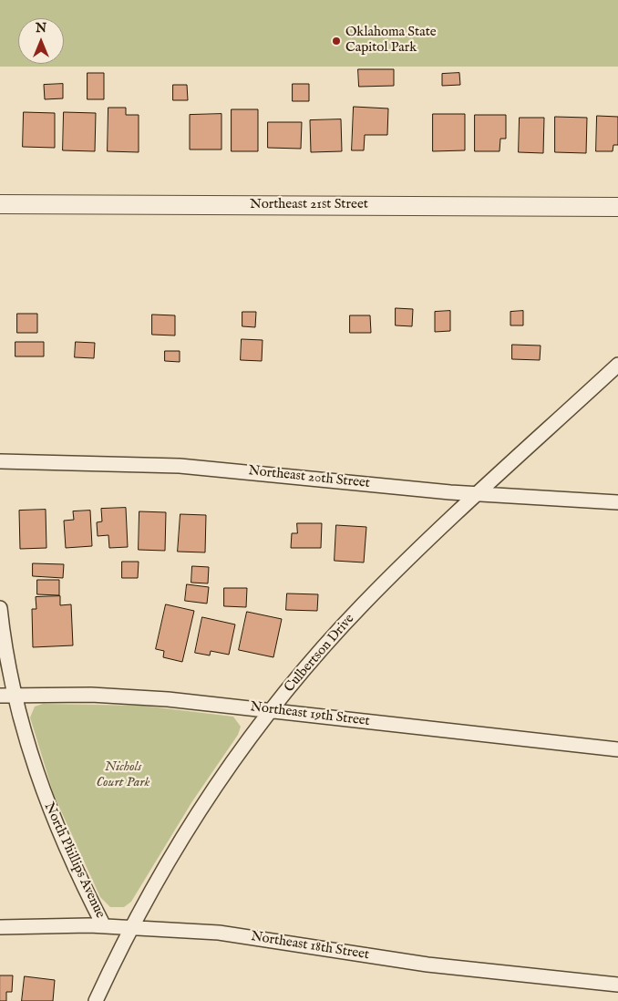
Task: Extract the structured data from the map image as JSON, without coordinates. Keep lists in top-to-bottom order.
{
  "streets": {
    "street": [
      "Northeast 21st Street",
      "Northeast 20th Street",
      "Culbertson Drive",
      "Northeast 19th Street",
      "North Phillips Avenue",
      "Northeast 18th Street"
    ]
  },
  "crossings": [
    ["Northeast 20th Street", "Culbertson Drive"],
    ["Culbertson Drive", "Northeast 19th Street"],
    ["Culbertson Drive", "Northeast 18th Street"],
    ["Northeast 19th Street", "North Phillips Avenue"],
    ["North Phillips Avenue", "Northeast 18th Street"]
  ],
  "parks": ["Nichols Court Park"],
  "places": ["Oklahoma State Capitol Park"],
  "north": "top"
}
